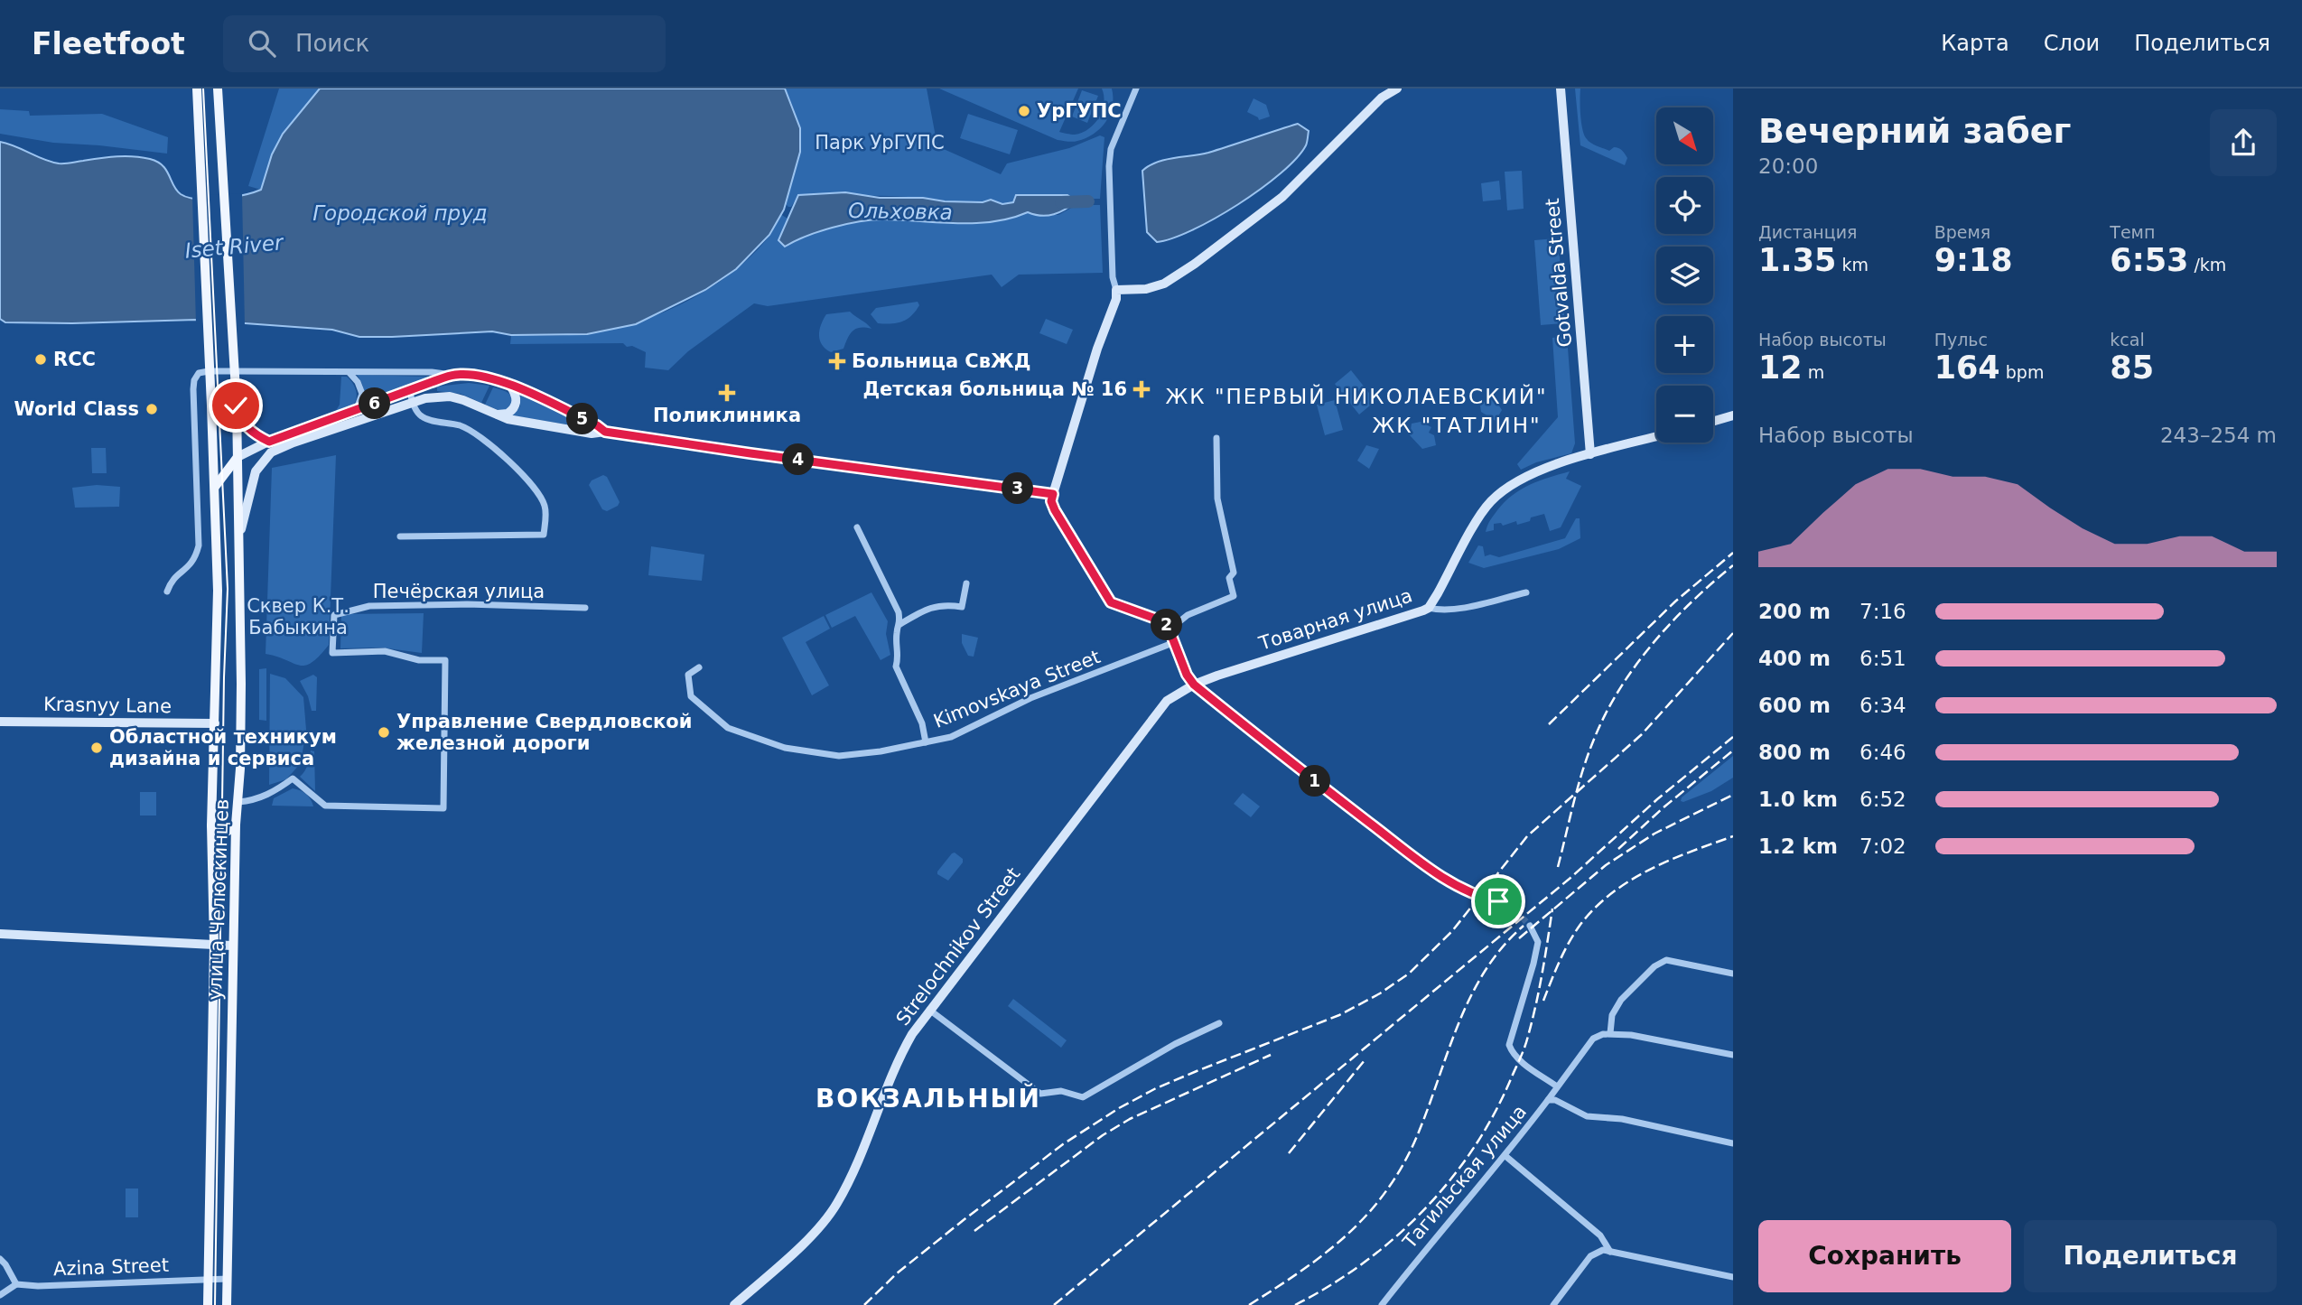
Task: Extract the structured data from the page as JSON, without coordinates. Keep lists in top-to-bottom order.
{
  "streets": {
    "main road": ["улица Челюскинцев"],
    "street": [
      "Gotvalda Street",
      "Печёрская улица",
      "Товарная улица",
      "Kimovskaya Street",
      "Krasnyy Lane",
      "Strelochnikov Street",
      "Тагильская улица",
      "Azina Street"
    ]
  },
  "crossings": [
    ["Печёрская улица", "улица Челюскинцев"],
    ["Товарная улица", "Strelochnikov Street"],
    ["Krasnyy Lane", "улица Челюскинцев"],
    ["улица Челюскинцев", "Azina Street"]
  ],
  "districts": ["ЖК \"ПЕРВЫЙ НИКОЛАЕВСКИЙ\"", "ЖК \"ТАТЛИН\"", "ВОКЗАЛЬНЫЙ"],
  "water": ["Ольховка", "Городской пруд", "Iset River"],
  "parks": ["Парк УрГУПС", "Сквер К.Т. Бабыкина"],
  "places": {
    "other": [
      "УрГУПС",
      "RCC",
      "World Class",
      "Управление Свердловской железной дороги",
      "Областной техникум дизайна и сервиса"
    ],
    "health": ["Больница СвЖД", "Детская больница № 16", "Поликлиника"]
  },
  "north": "bottom right",
  "page": {
    "header": "Fleetfoot",
    "search": "Поиск",
    "nav": ["Карта", "Слои", "Поделиться"],
    "heading": ["Вечерний забег", "20:00"],
    "map_buttons": ["+", "−"],
    "stats": [
      ["Дистанция", "1.35 km"],
      ["Время", "9:18"],
      ["Темп", "6:53 /km"],
      ["Набор высоты", "12 m"],
      ["Пульс", "164 bpm"],
      ["kcal", "85"]
    ],
    "pins": [
      "6",
      "5",
      "4",
      "3",
      "2",
      "1"
    ],
    "chart": ["Набор высоты", "243–254 m"],
    "list": [
      {
        "name": "200 m",
        "note": "7:16"
      },
      {
        "name": "400 m",
        "note": "6:51"
      },
      {
        "name": "600 m",
        "note": "6:34"
      },
      {
        "name": "800 m",
        "note": "6:46"
      },
      {
        "name": "1.0 km",
        "note": "6:52"
      },
      {
        "name": "1.2 km",
        "note": "7:02"
      }
    ],
    "buttons": ["Сохранить", "Поделиться"]
  }
}
